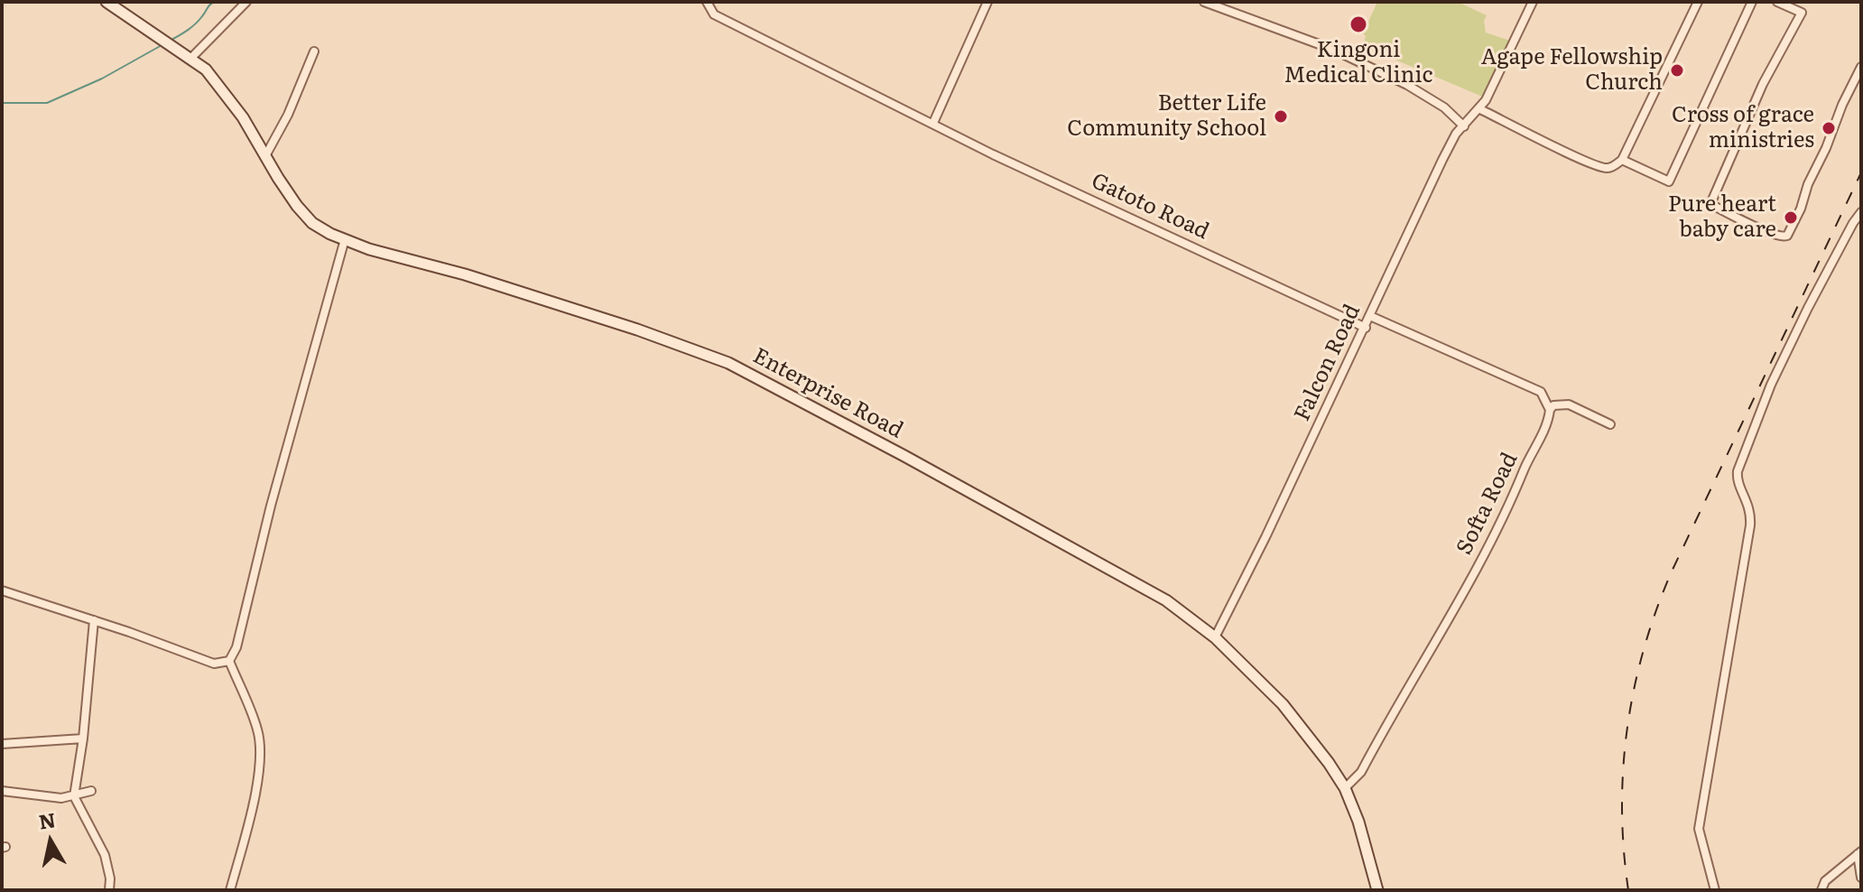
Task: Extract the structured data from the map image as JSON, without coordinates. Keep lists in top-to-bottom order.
{
  "streets": {
    "main road": ["Enterprise Road"],
    "street": ["Gatoto Road", "Falcon Road", "Softa Road"]
  },
  "crossings": [
    ["Gatoto Road", "Falcon Road"],
    ["Falcon Road", "Enterprise Road"],
    ["Enterprise Road", "Softa Road"]
  ],
  "places": [
    "Kingoni Medical Clinic",
    "Agape Fellowship Church",
    "Better Life Community School",
    "Cross of grace ministries",
    "Pure heart baby care"
  ],
  "north": "top"
}
